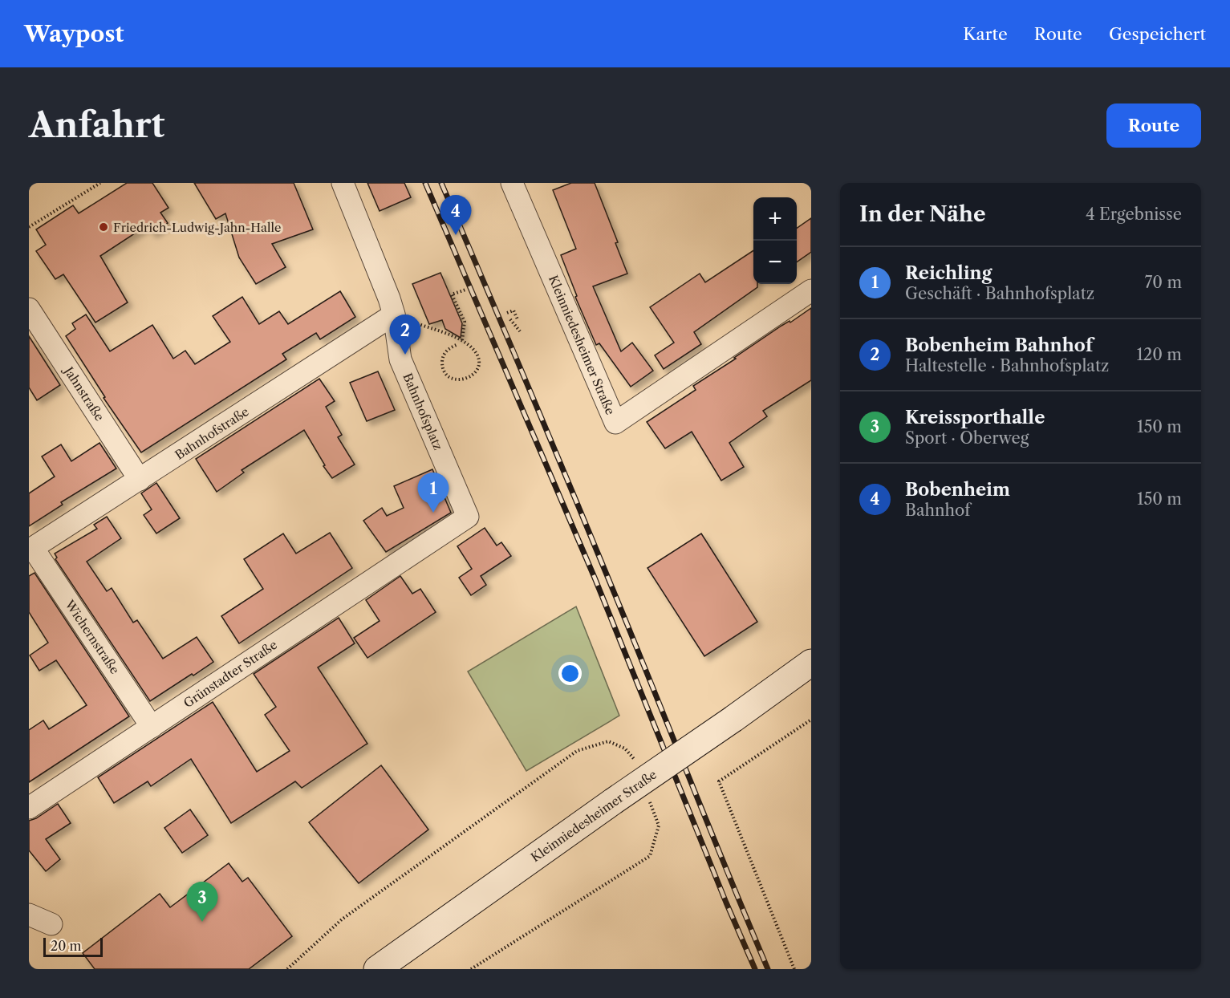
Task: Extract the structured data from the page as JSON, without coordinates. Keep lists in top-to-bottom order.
{
  "streets": {
    "main road": ["Kleinniedesheimer Straße"],
    "street": [
      "Jahnstraße",
      "Bahnhofsplatz",
      "Bahnhofstraße",
      "Wichernstraße",
      "Grünstadter Straße"
    ]
  },
  "crossings": [
    ["Jahnstraße", "Bahnhofstraße"],
    ["Bahnhofsplatz", "Bahnhofstraße"],
    ["Bahnhofsplatz", "Grünstadter Straße"],
    ["Bahnhofstraße", "Wichernstraße"],
    ["Wichernstraße", "Grünstadter Straße"]
  ],
  "places": ["Friedrich-Ludwig-Jahn-Halle"],
  "scale_bar": "20 m",
  "page": {
    "header": "Waypost",
    "nav": ["Karte", "Route", "Gespeichert"],
    "buttons": "Route",
    "title": "Anfahrt",
    "heading": ["In der Nähe", "4 Ergebnisse"],
    "pins": [
      "4",
      "2",
      "1",
      "3"
    ],
    "map_buttons": ["+", "−"],
    "list": [
      {
        "mark": "1",
        "name": "Reichling",
        "note": "Geschäft · Bahnhofsplatz",
        "value": "70 m"
      },
      {
        "mark": "2",
        "name": "Bobenheim Bahnhof",
        "note": "Haltestelle · Bahnhofsplatz",
        "value": "120 m"
      },
      {
        "mark": "3",
        "name": "Kreissporthalle",
        "note": "Sport · Oberweg",
        "value": "150 m"
      },
      {
        "mark": "4",
        "name": "Bobenheim",
        "note": "Bahnhof",
        "value": "150 m"
      }
    ],
    "scale": "20 m"
  }
}
